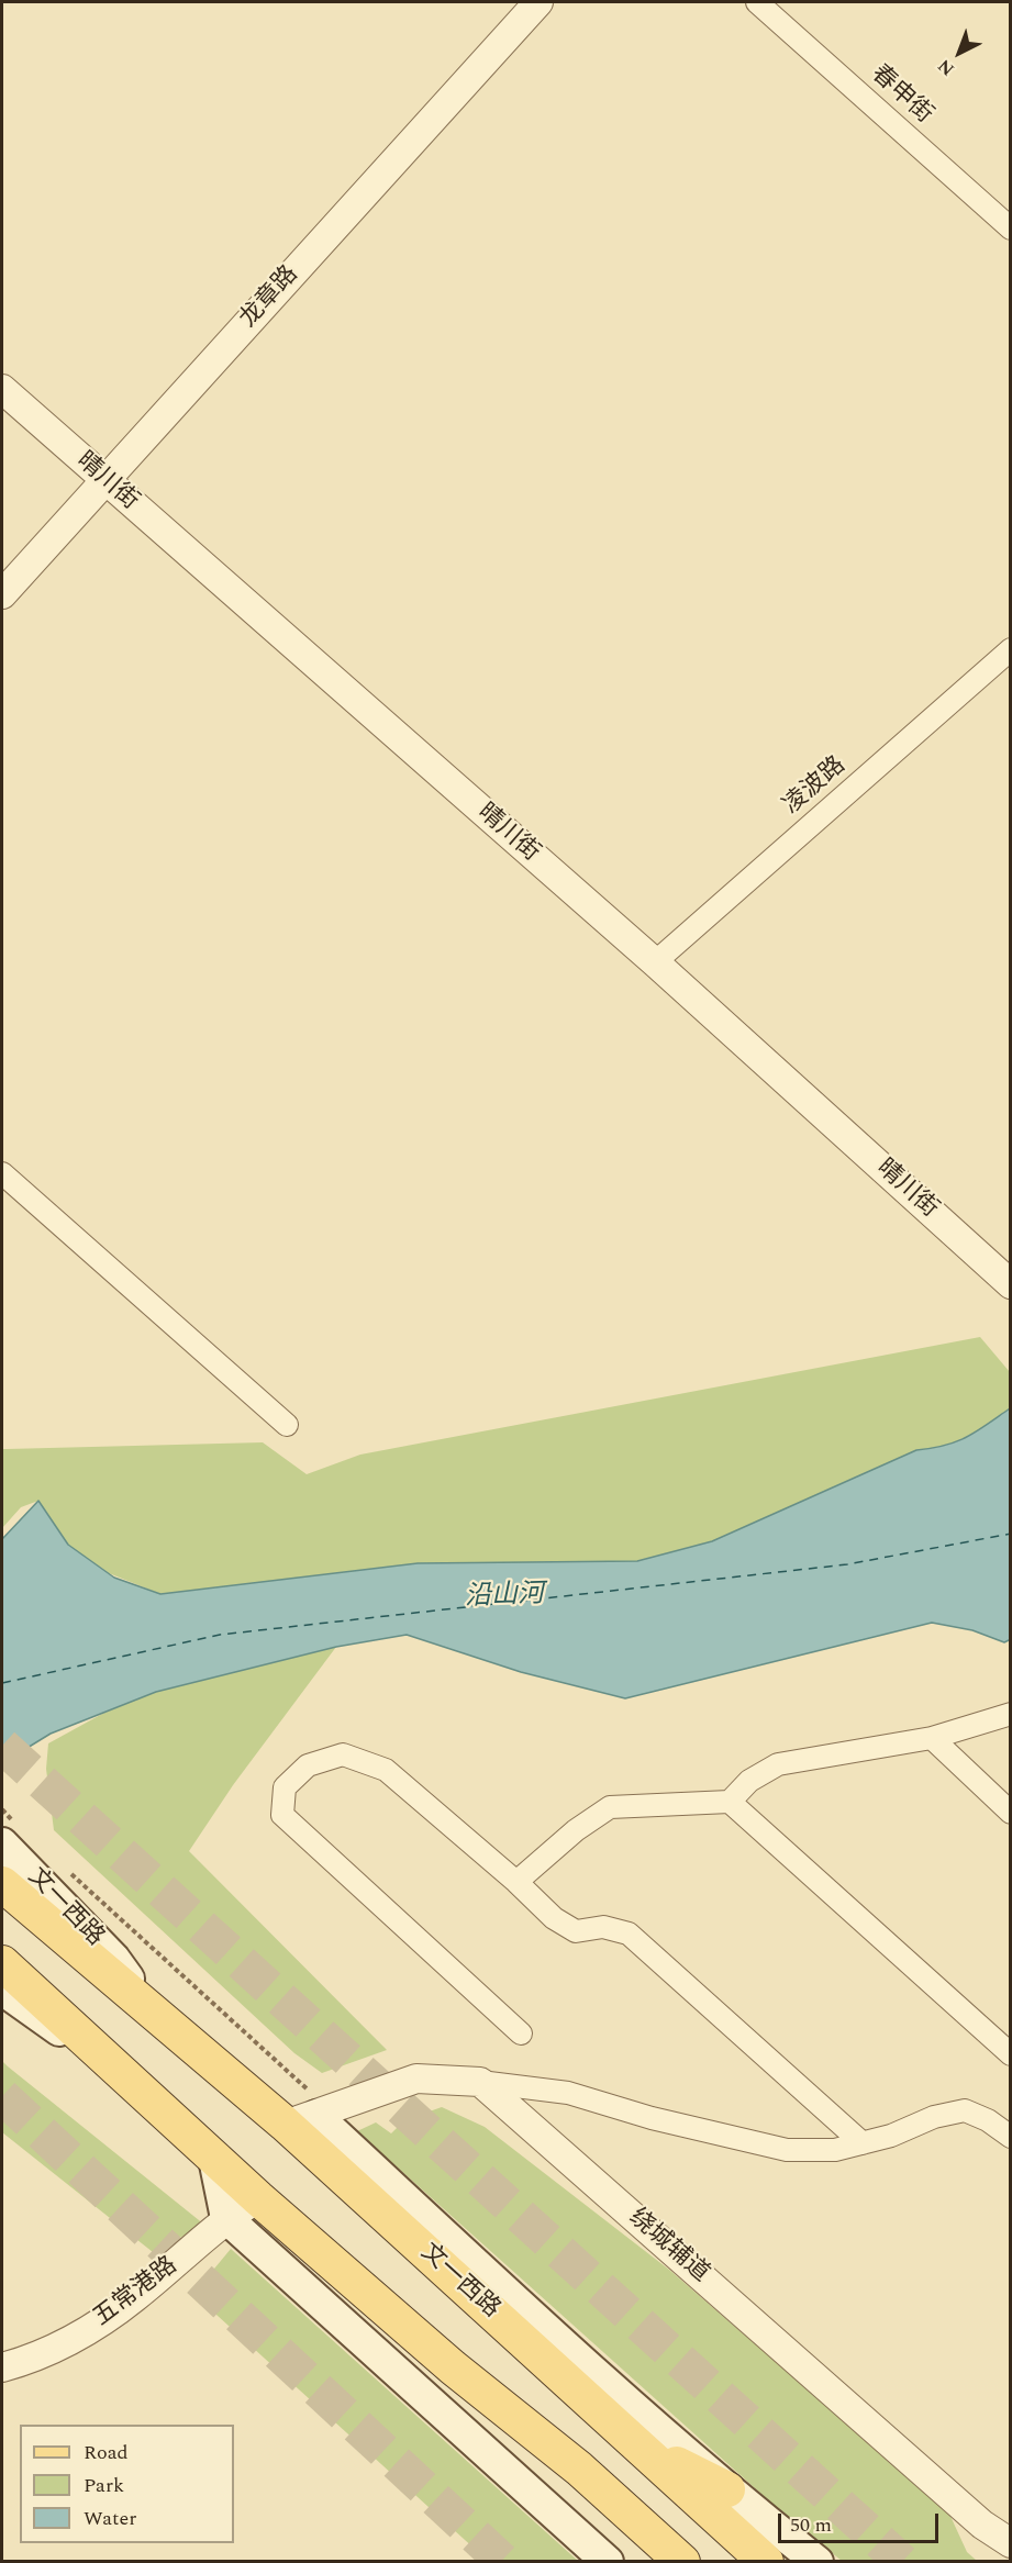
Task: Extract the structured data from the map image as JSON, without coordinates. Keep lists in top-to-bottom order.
{
  "streets": {
    "main road": ["文一西路"],
    "street": [
      "春申街",
      "龙章路",
      "晴川街",
      "凌波路",
      "绕城辅道",
      "五常港路"
    ]
  },
  "crossings": [
    ["龙章路", "晴川街"],
    ["晴川街", "凌波路"]
  ],
  "water": ["沿山河"],
  "legend": ["Road", "Park", "Water"],
  "scale_bar": "50 m",
  "north": "bottom left"
}
